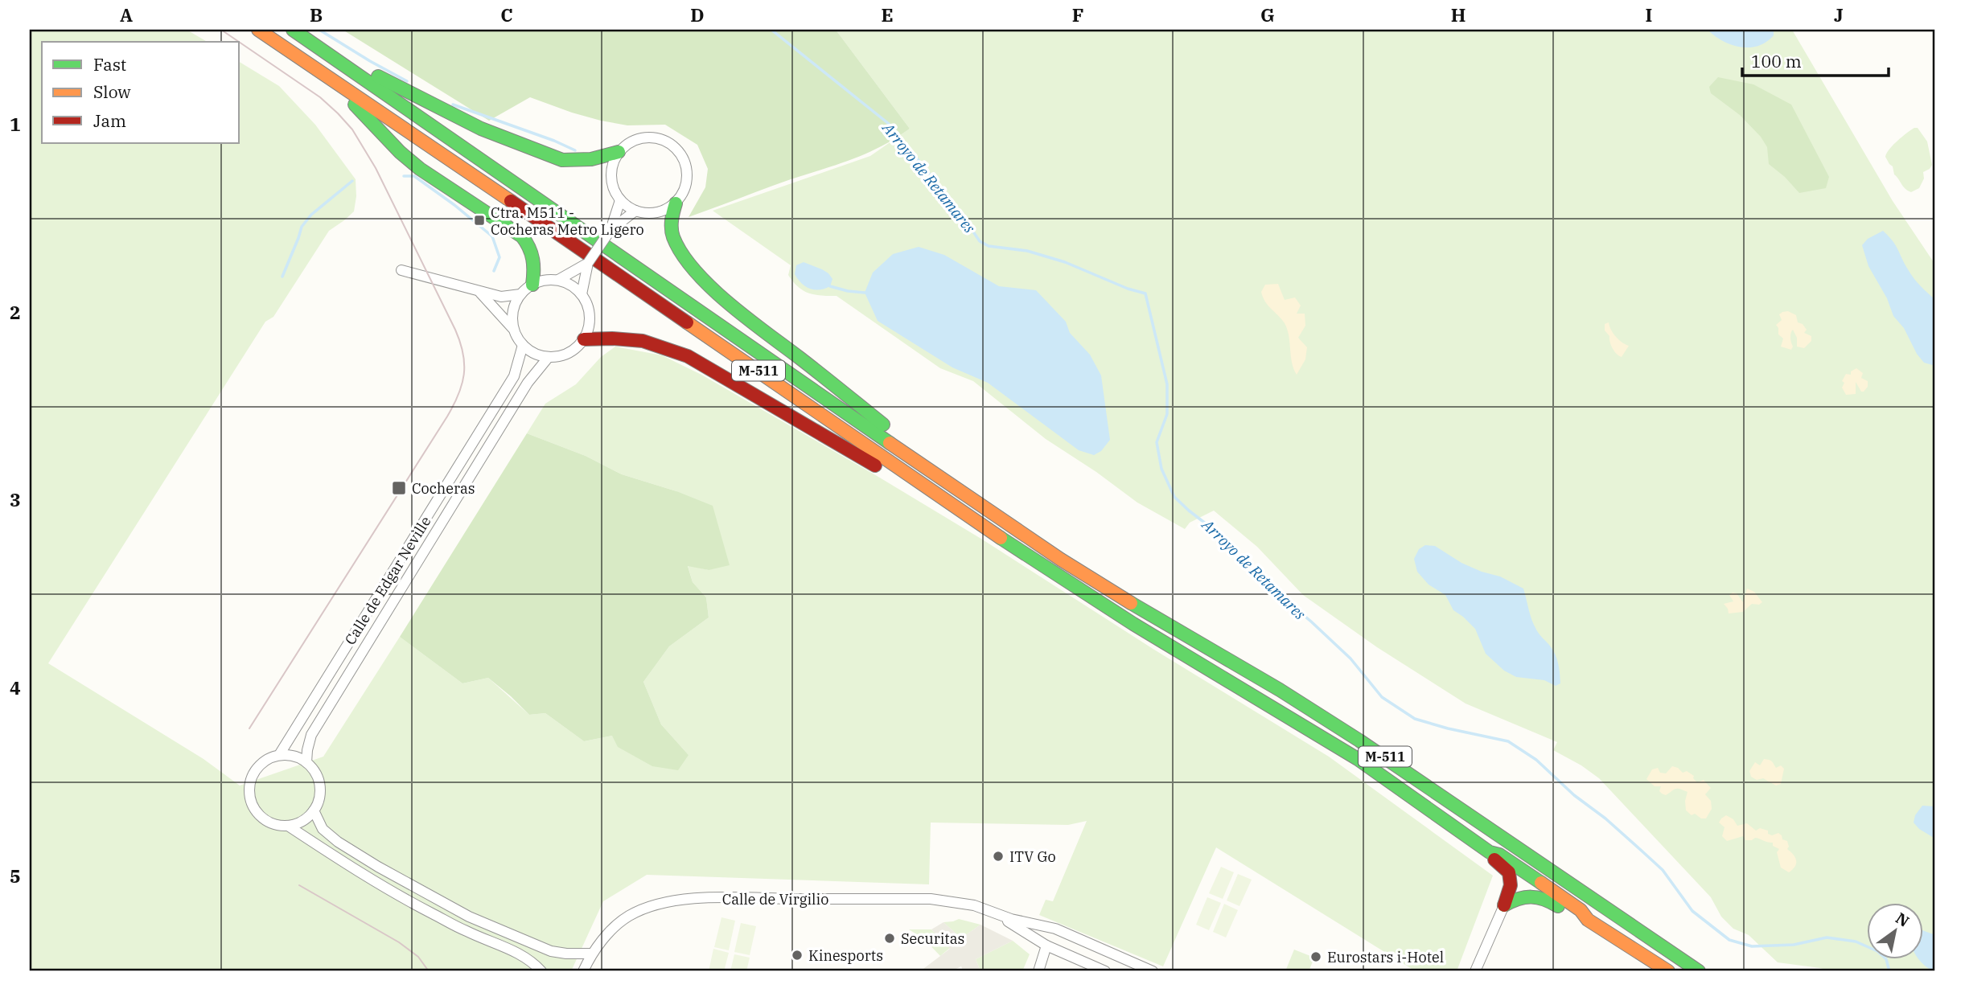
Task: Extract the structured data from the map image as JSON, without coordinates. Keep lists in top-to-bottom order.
{
  "streets": {
    "highway": ["M-511"],
    "street": ["Calle de Edgar Neville", "Calle de Virgilio"]
  },
  "water": ["Arroyo de Retamares"],
  "places": {
    "transit": ["Ctra. M511 - Cocheras Metro Ligero", "Cocheras"],
    "other": [
      "ITV Go",
      "Securitas",
      "Kinesports",
      "Eurostars i-Hotel"
    ]
  },
  "legend": ["Fast", "Slow", "Jam"],
  "scale_bar": "100 m",
  "north": "top right",
  "grid": {
    "columns": [
      "A",
      "B",
      "C",
      "D",
      "E",
      "F",
      "G",
      "H",
      "I",
      "J"
    ],
    "rows": [
      "1",
      "2",
      "3",
      "4",
      "5"
    ]
  }
}
